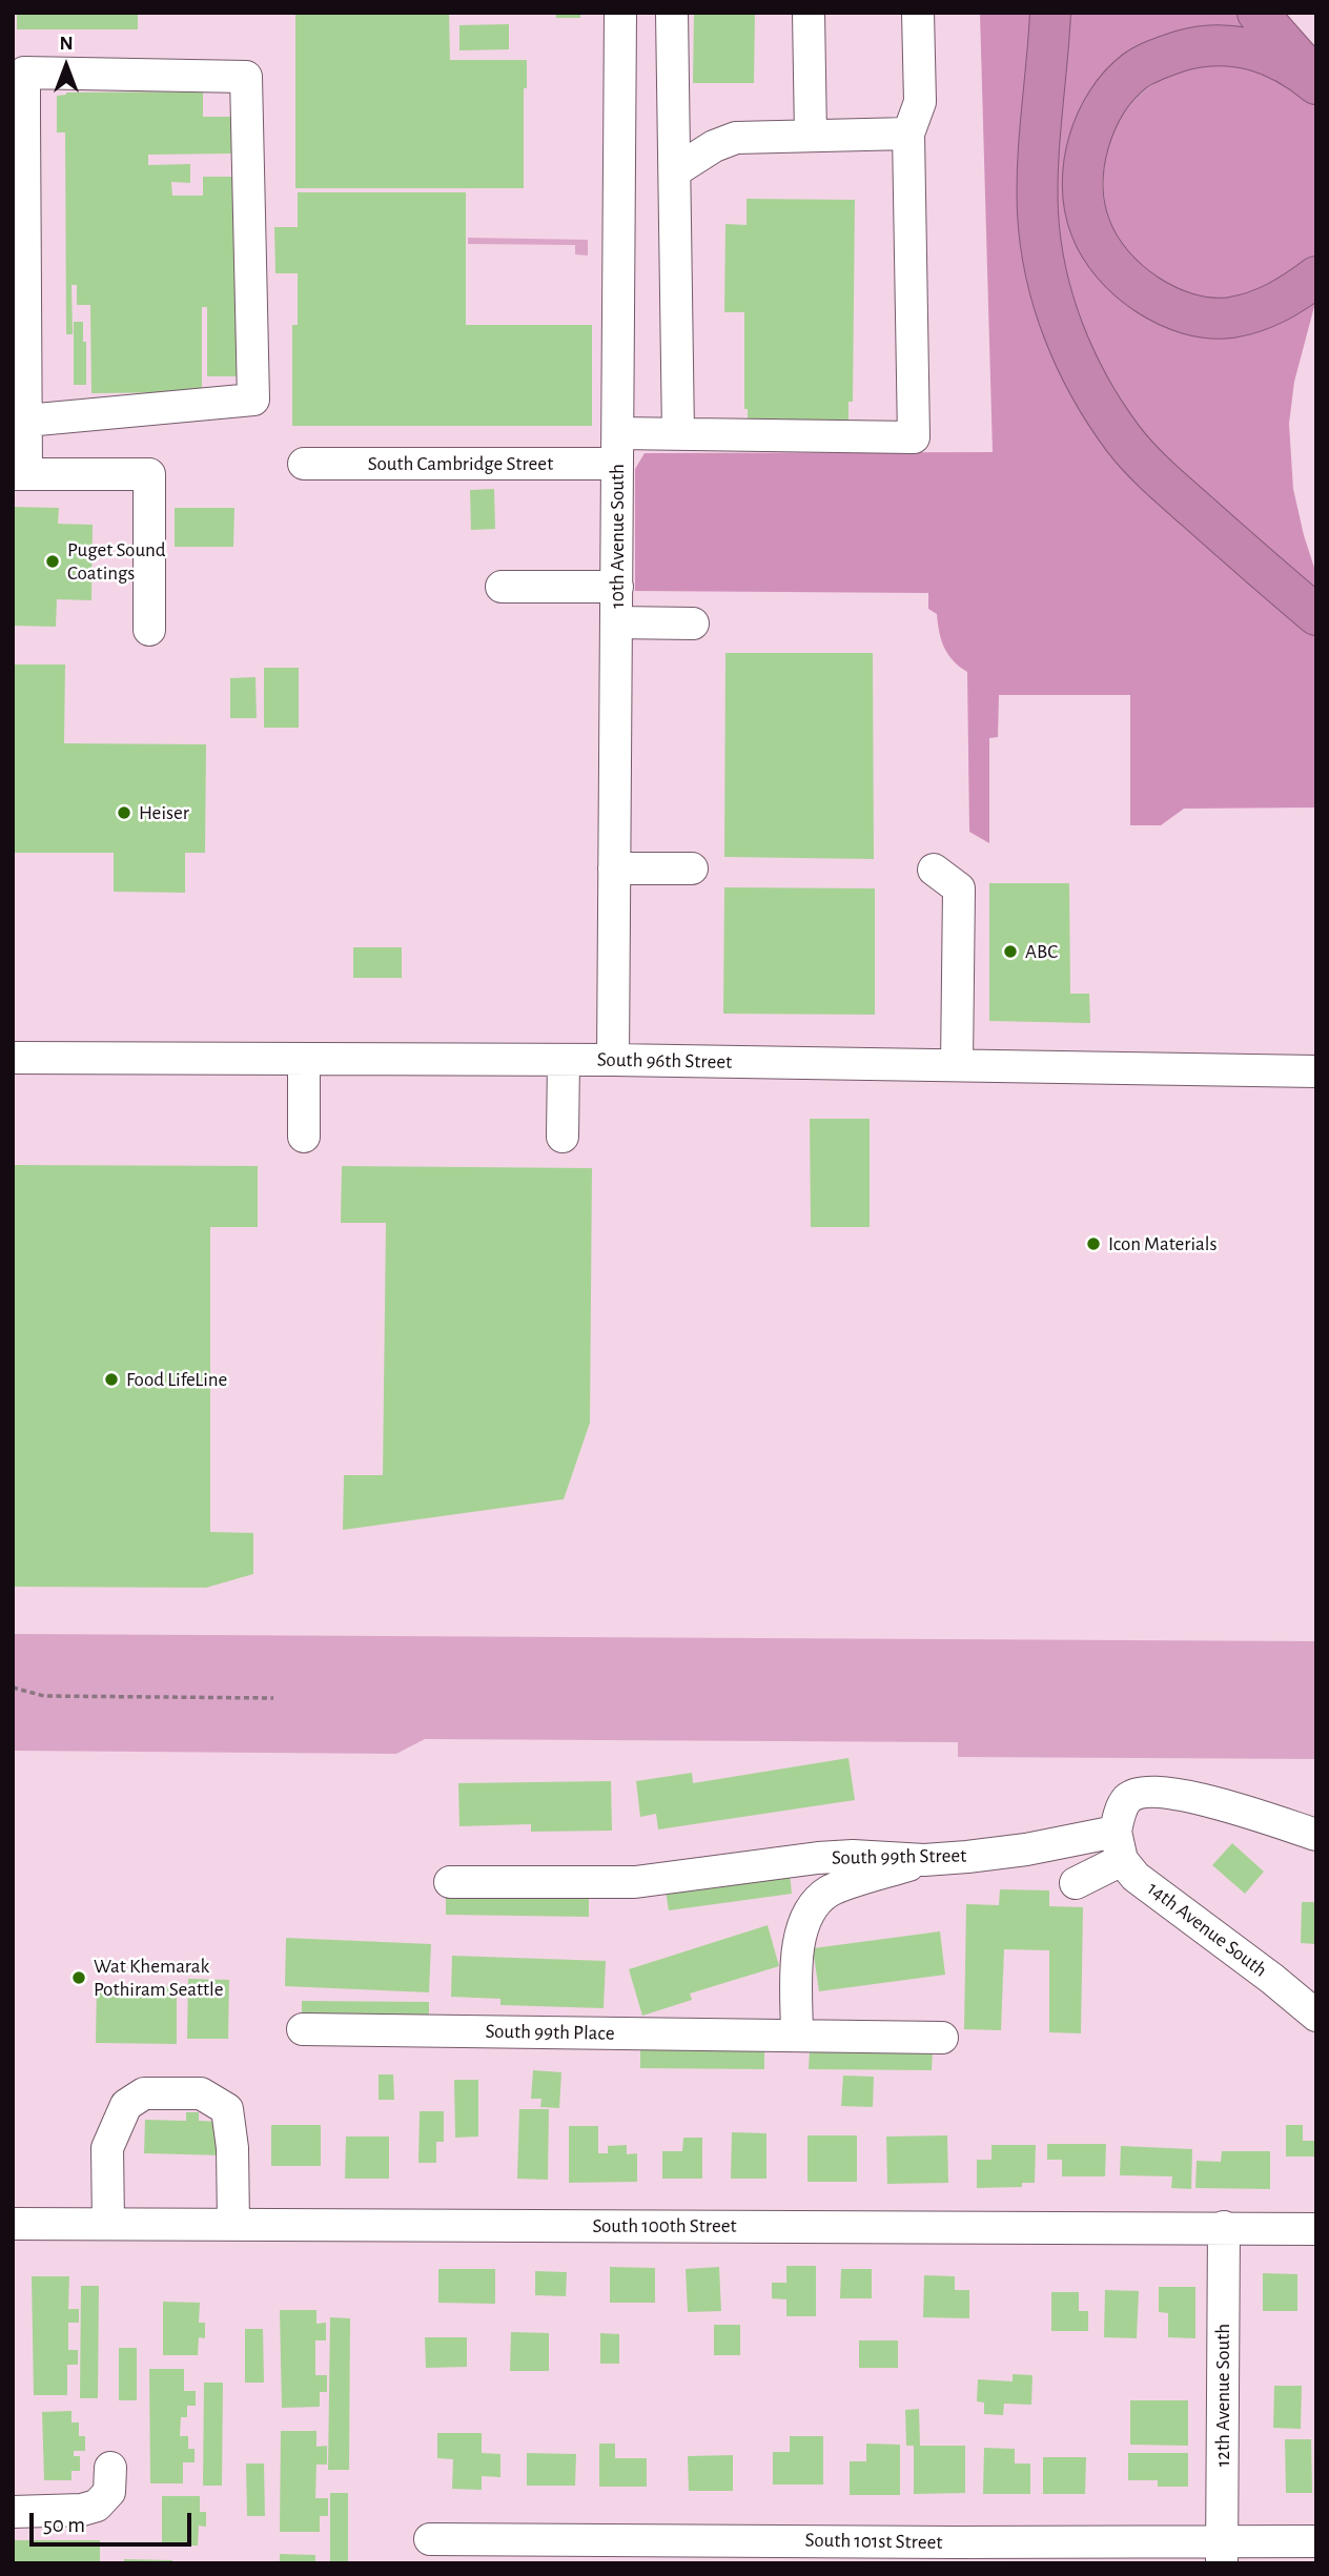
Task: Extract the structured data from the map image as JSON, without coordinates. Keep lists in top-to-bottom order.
{
  "streets": {
    "street": [
      "South Cambridge Street",
      "10th Avenue South",
      "South 96th Street",
      "South 99th Street",
      "14th Avenue South",
      "South 99th Place",
      "South 100th Street",
      "12th Avenue South",
      "South 101st Street"
    ]
  },
  "crossings": [
    ["South Cambridge Street", "10th Avenue South"],
    ["10th Avenue South", "South 96th Street"],
    ["South 99th Street", "14th Avenue South"],
    ["South 100th Street", "12th Avenue South"],
    ["12th Avenue South", "South 101st Street"]
  ],
  "places": [
    "Puget Sound Coatings",
    "Heiser",
    "ABC",
    "Icon Materials",
    "Food LifeLine",
    "Wat Khemarak Pothiram Seattle"
  ],
  "scale_bar": "50 m",
  "north": "top"
}
